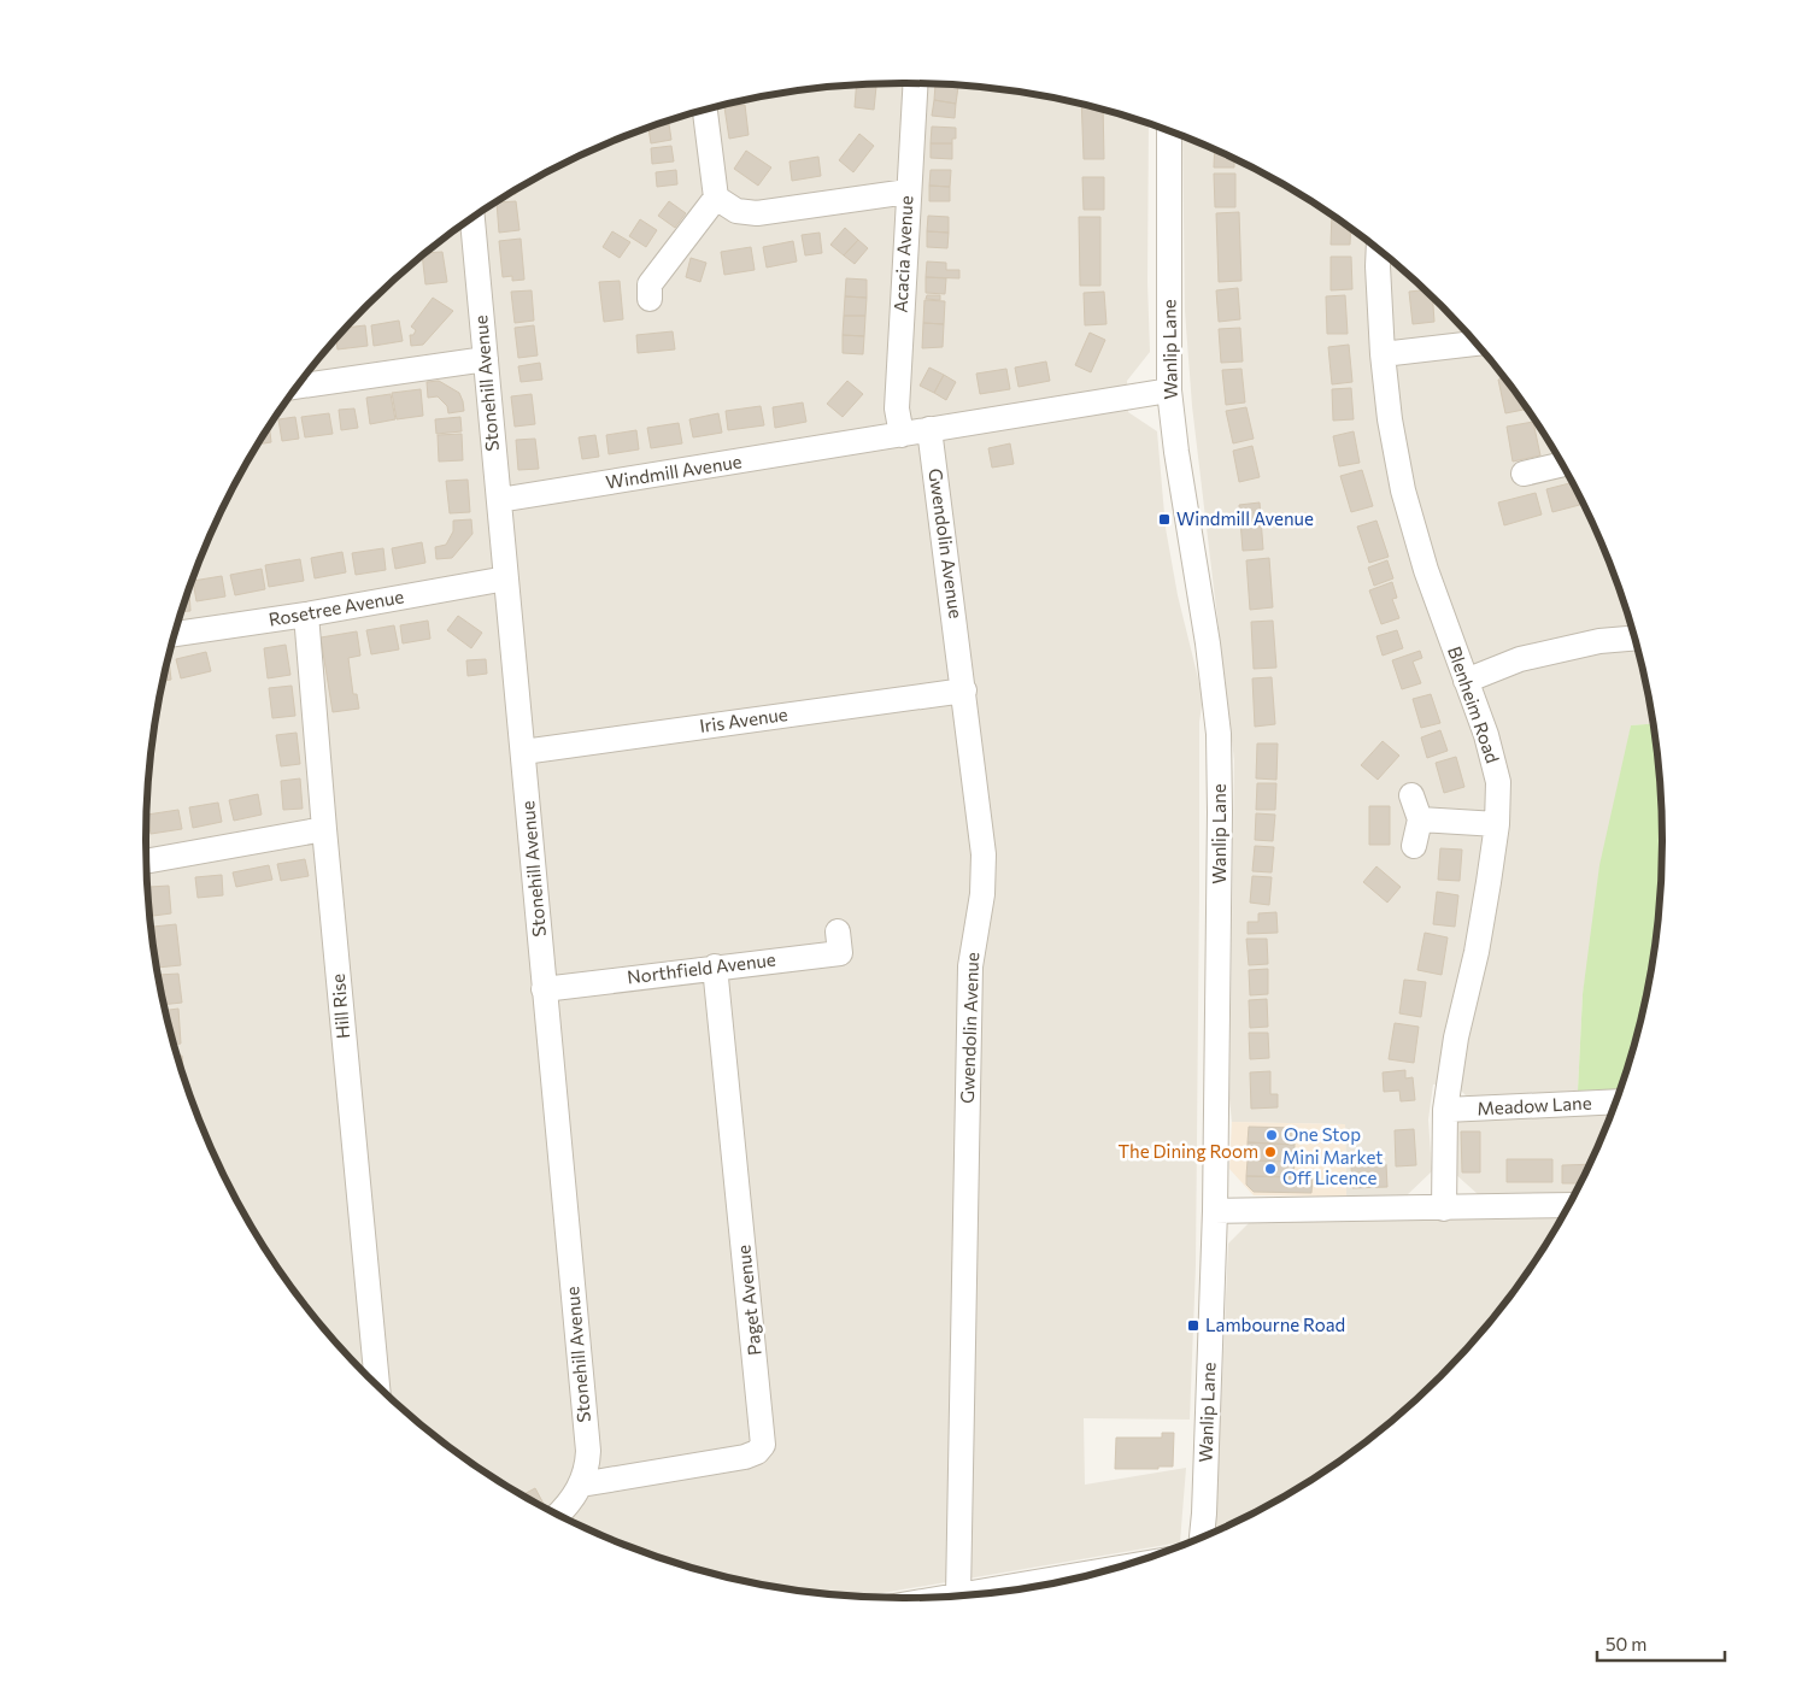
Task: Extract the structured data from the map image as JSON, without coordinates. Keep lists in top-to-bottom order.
{
  "streets": {
    "street": [
      "Acacia Avenue",
      "Wanlip Lane",
      "Stonehill Avenue",
      "Windmill Avenue",
      "Gwendolin Avenue",
      "Rosetree Avenue",
      "Blenheim Road",
      "Iris Avenue",
      "Northfield Avenue",
      "Hill Rise",
      "Meadow Lane",
      "Paget Avenue"
    ]
  },
  "crossings": [
    ["Acacia Avenue", "Windmill Avenue"],
    ["Wanlip Lane", "Windmill Avenue"],
    ["Stonehill Avenue", "Windmill Avenue"],
    ["Stonehill Avenue", "Rosetree Avenue"],
    ["Stonehill Avenue", "Iris Avenue"],
    ["Stonehill Avenue", "Northfield Avenue"],
    ["Stonehill Avenue", "Paget Avenue"],
    ["Windmill Avenue", "Gwendolin Avenue"],
    ["Gwendolin Avenue", "Iris Avenue"],
    ["Rosetree Avenue", "Hill Rise"],
    ["Blenheim Road", "Meadow Lane"],
    ["Northfield Avenue", "Paget Avenue"]
  ],
  "places": {
    "transit": ["Windmill Avenue", "Lambourne Road"],
    "other": ["One Stop", "The Dining Room", "Mini Market Off Licence"]
  },
  "scale_bar": "50 m"
}
